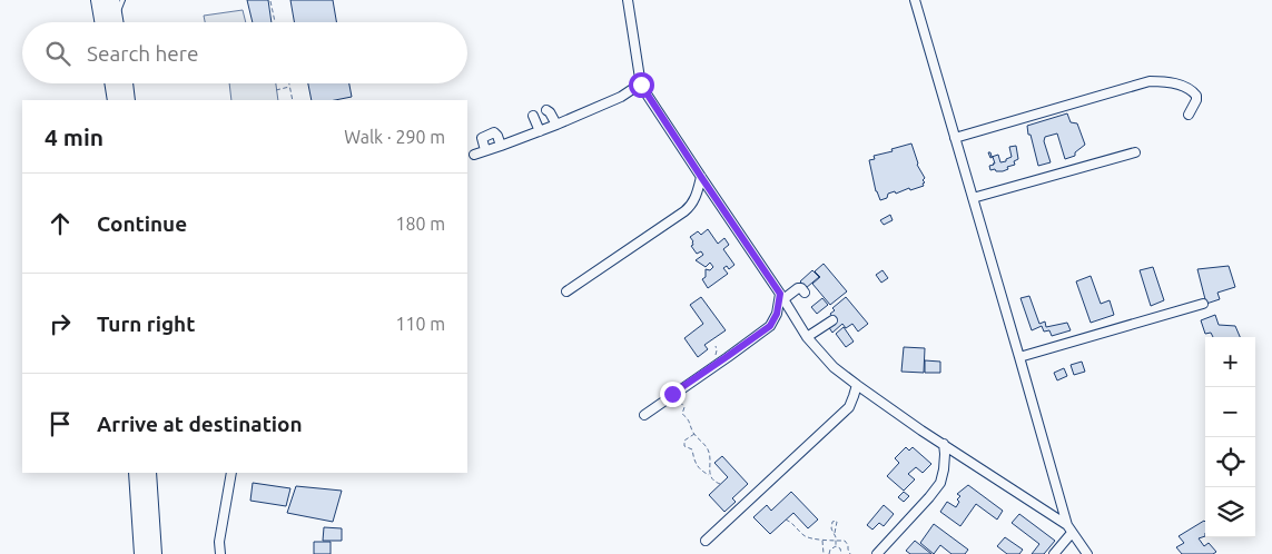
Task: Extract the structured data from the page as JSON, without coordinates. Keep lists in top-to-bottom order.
{
  "page": {
    "search": "Search here",
    "heading": ["4 min", "Walk · 290 m"],
    "list": [
      ["Continue", "180 m"],
      ["Turn right", "110 m"],
      "Arrive at destination"
    ],
    "map_buttons": ["+", "−"]
  }
}
